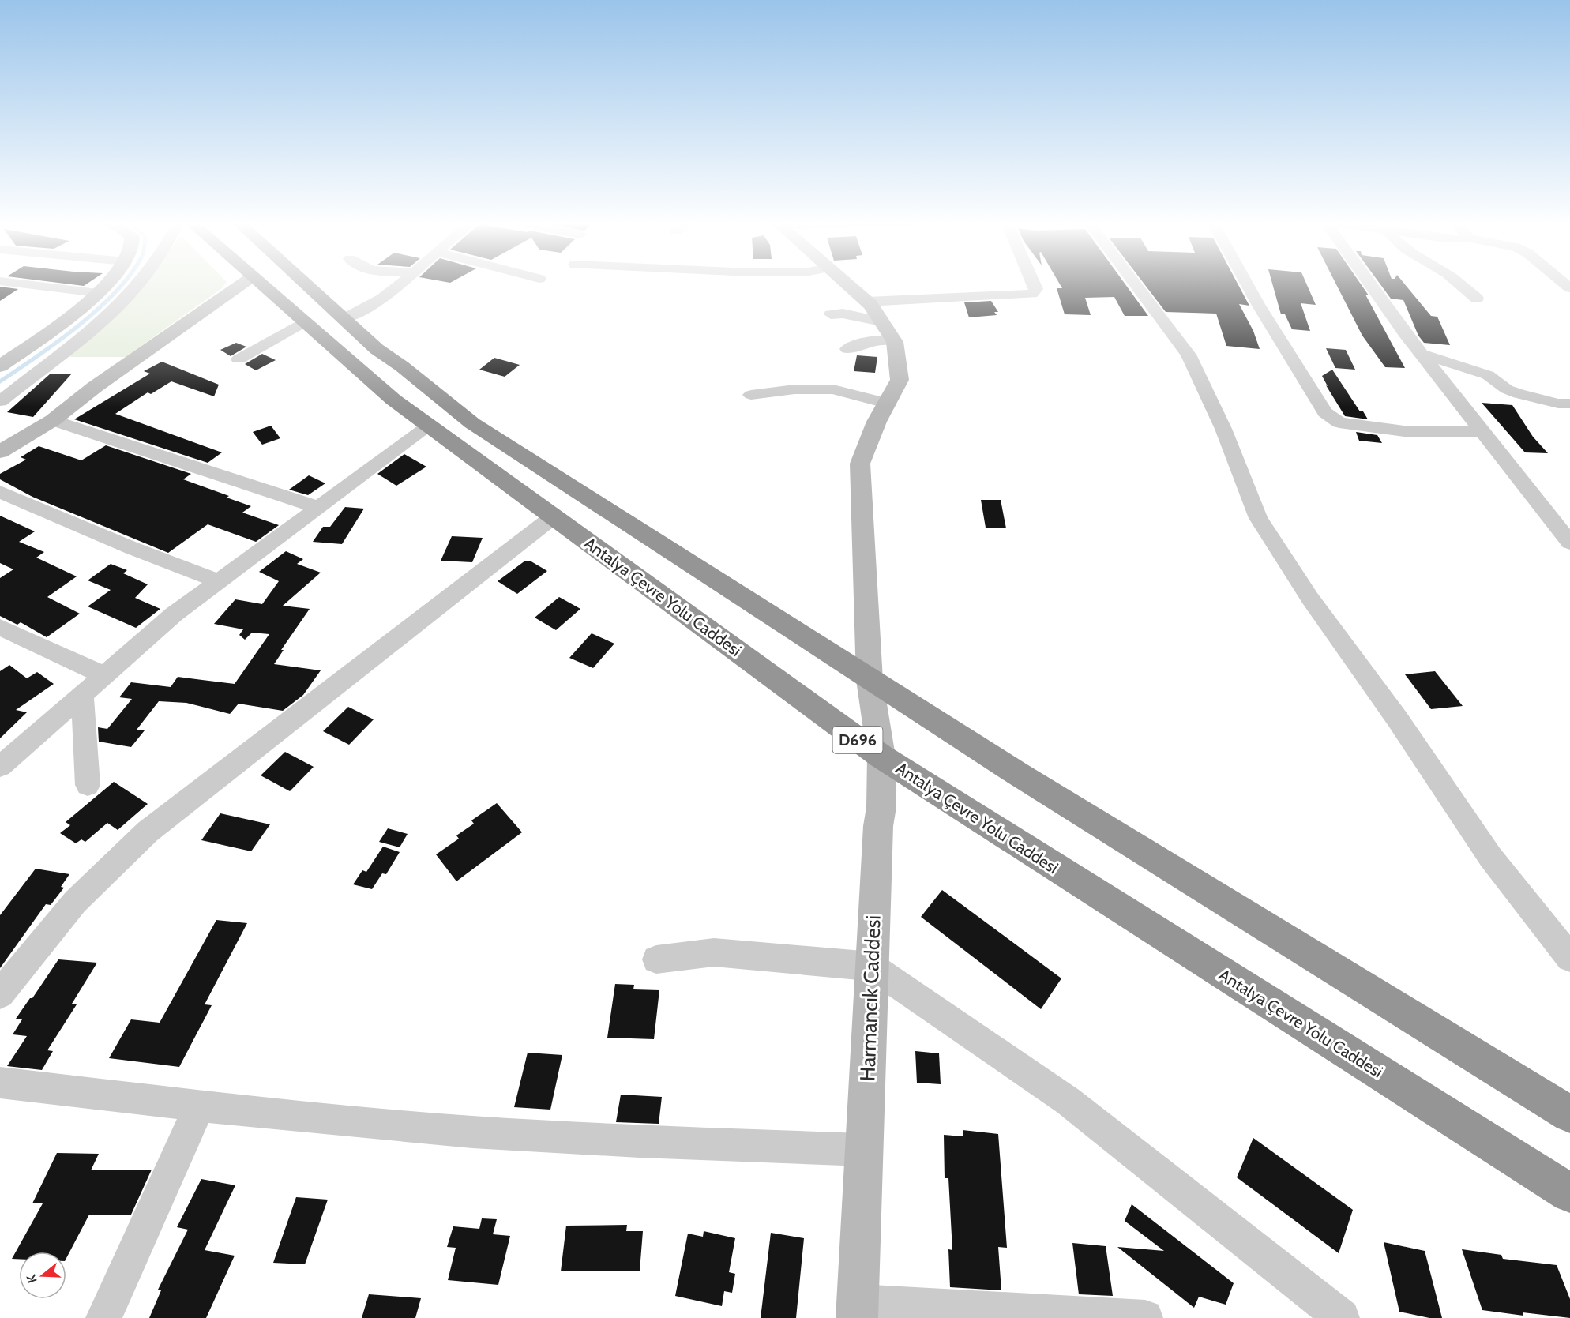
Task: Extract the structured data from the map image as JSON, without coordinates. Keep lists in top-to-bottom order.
{
  "streets": {
    "highway": ["Antalya Çevre Yolu Caddesi", "D696"],
    "street": ["Harmancık Caddesi"]
  },
  "crossings": [
    ["Antalya Çevre Yolu Caddesi", "Harmancık Caddesi"]
  ],
  "north": "left"
}
